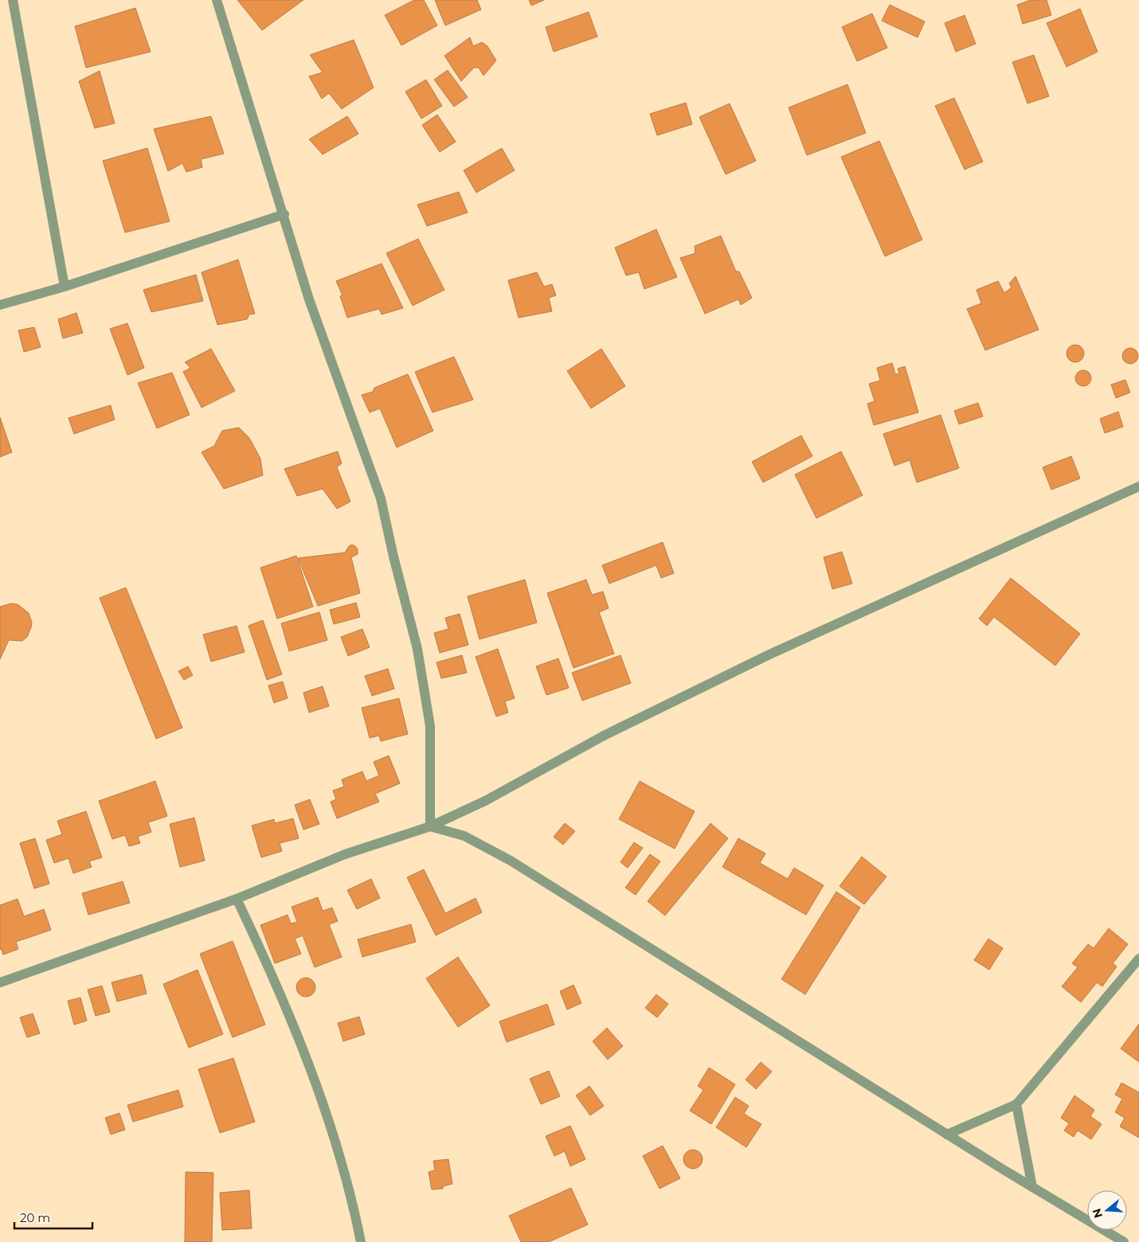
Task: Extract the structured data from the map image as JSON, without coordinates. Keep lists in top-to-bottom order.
{
  "scale_bar": "20 m",
  "north": "left"
}
